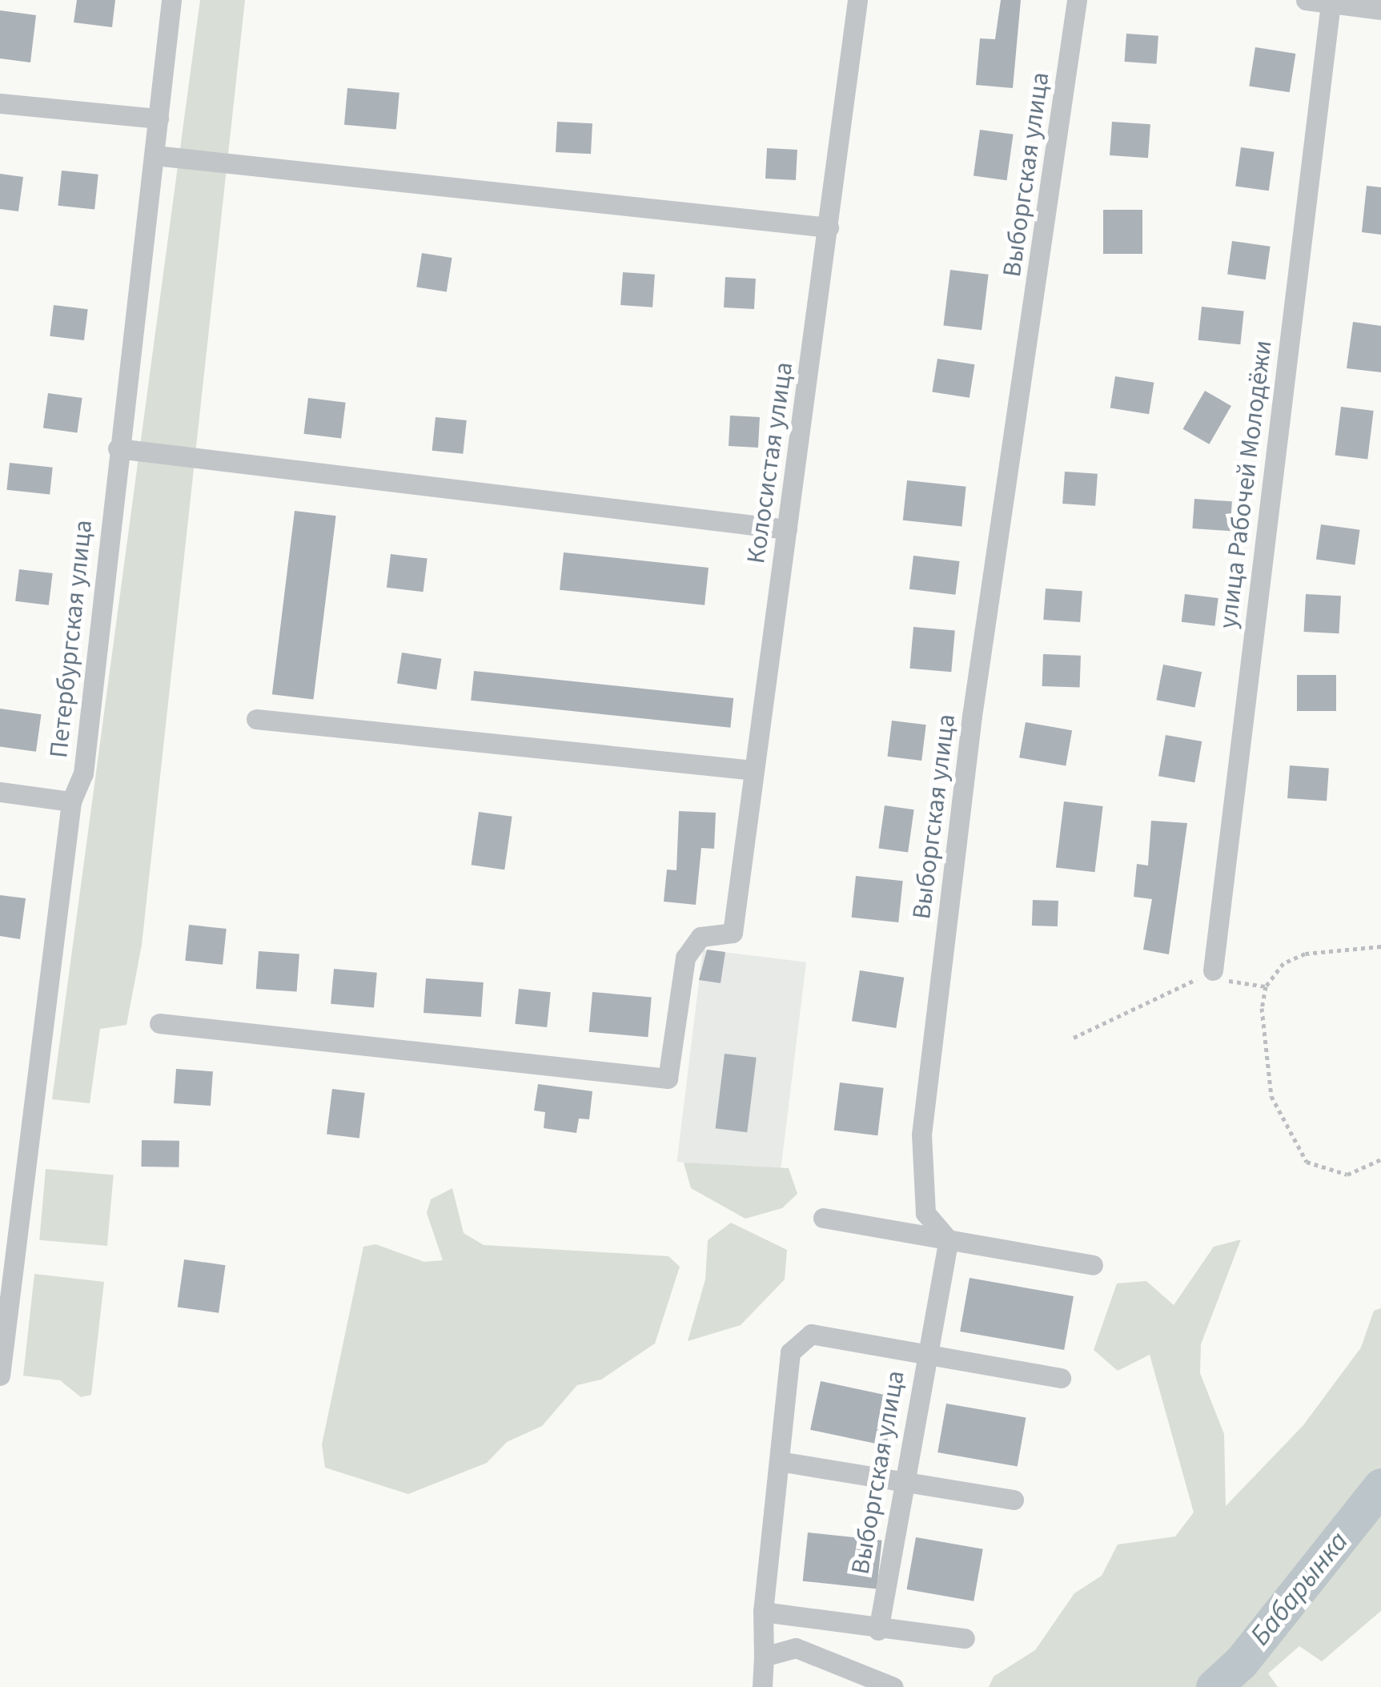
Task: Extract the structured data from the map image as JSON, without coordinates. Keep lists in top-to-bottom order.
{
  "streets": {
    "street": [
      "Выборгская улица",
      "Колосистая улица",
      "улица Рабочей Молодёжи",
      "Петербургская улица"
    ]
  },
  "water": ["Бабарынка"]
}
